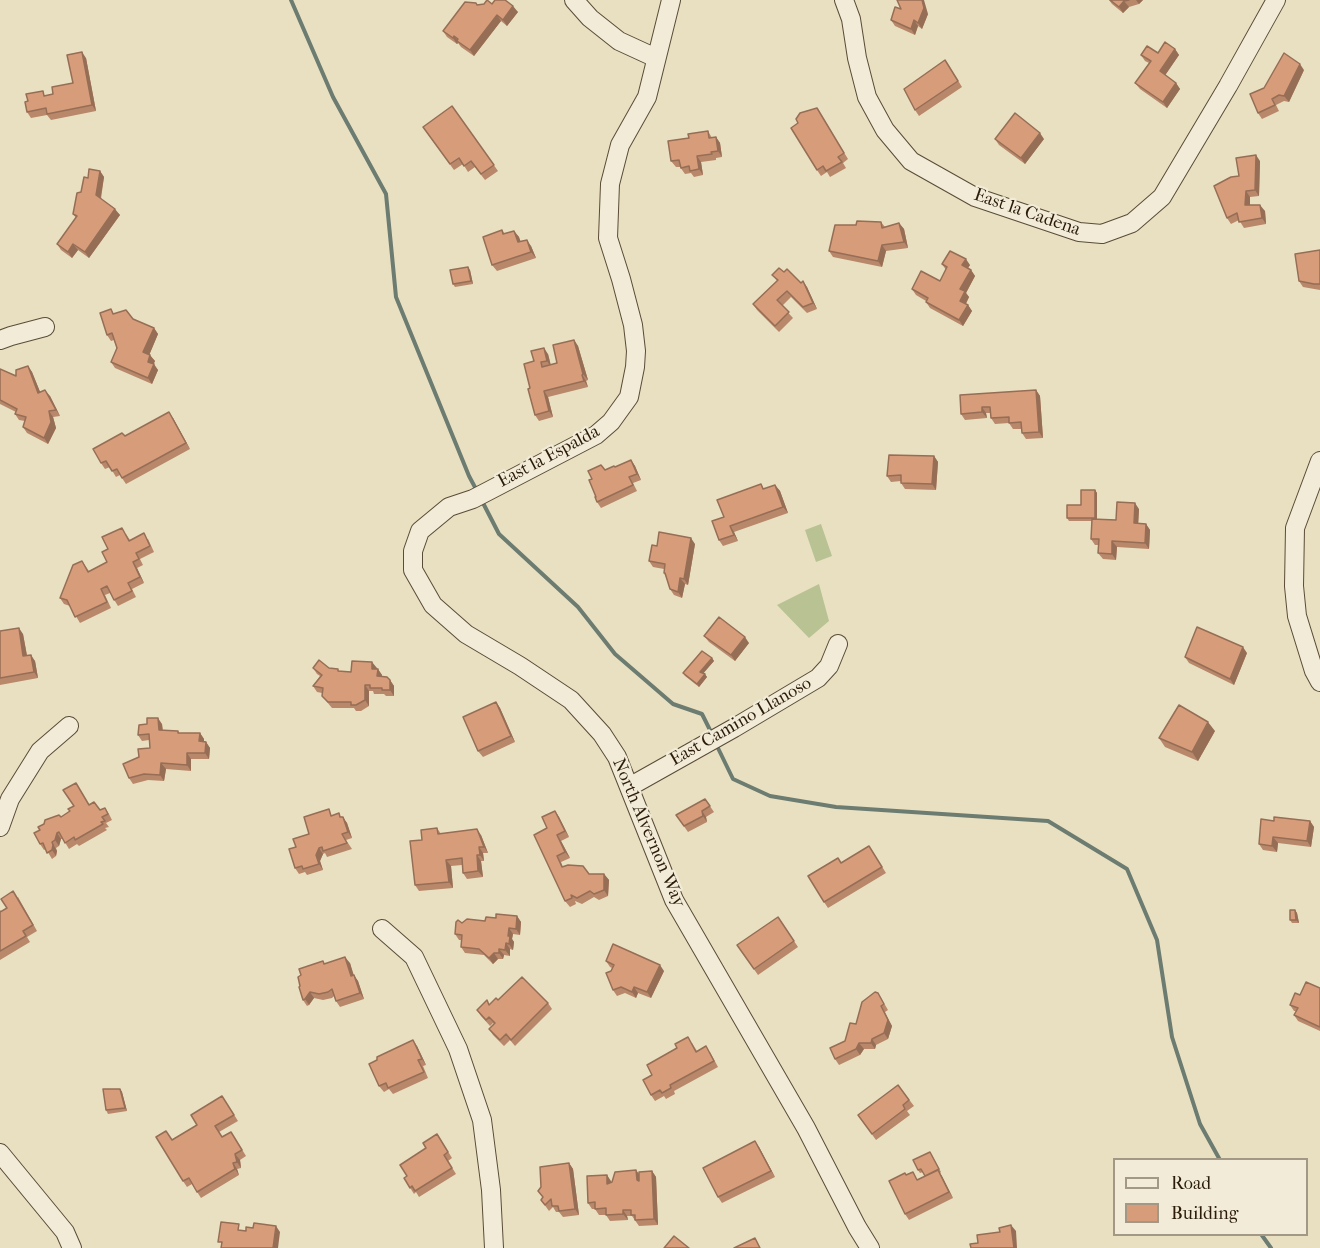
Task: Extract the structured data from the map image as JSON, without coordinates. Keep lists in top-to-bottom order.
{
  "streets": {
    "street": [
      "East la Cadena",
      "East la Espalda",
      "East Camino Llanoso",
      "North Alvernon Way"
    ]
  },
  "crossings": [
    ["East la Espalda", "North Alvernon Way"],
    ["East Camino Llanoso", "North Alvernon Way"]
  ],
  "legend": ["Road", "Building"]
}
